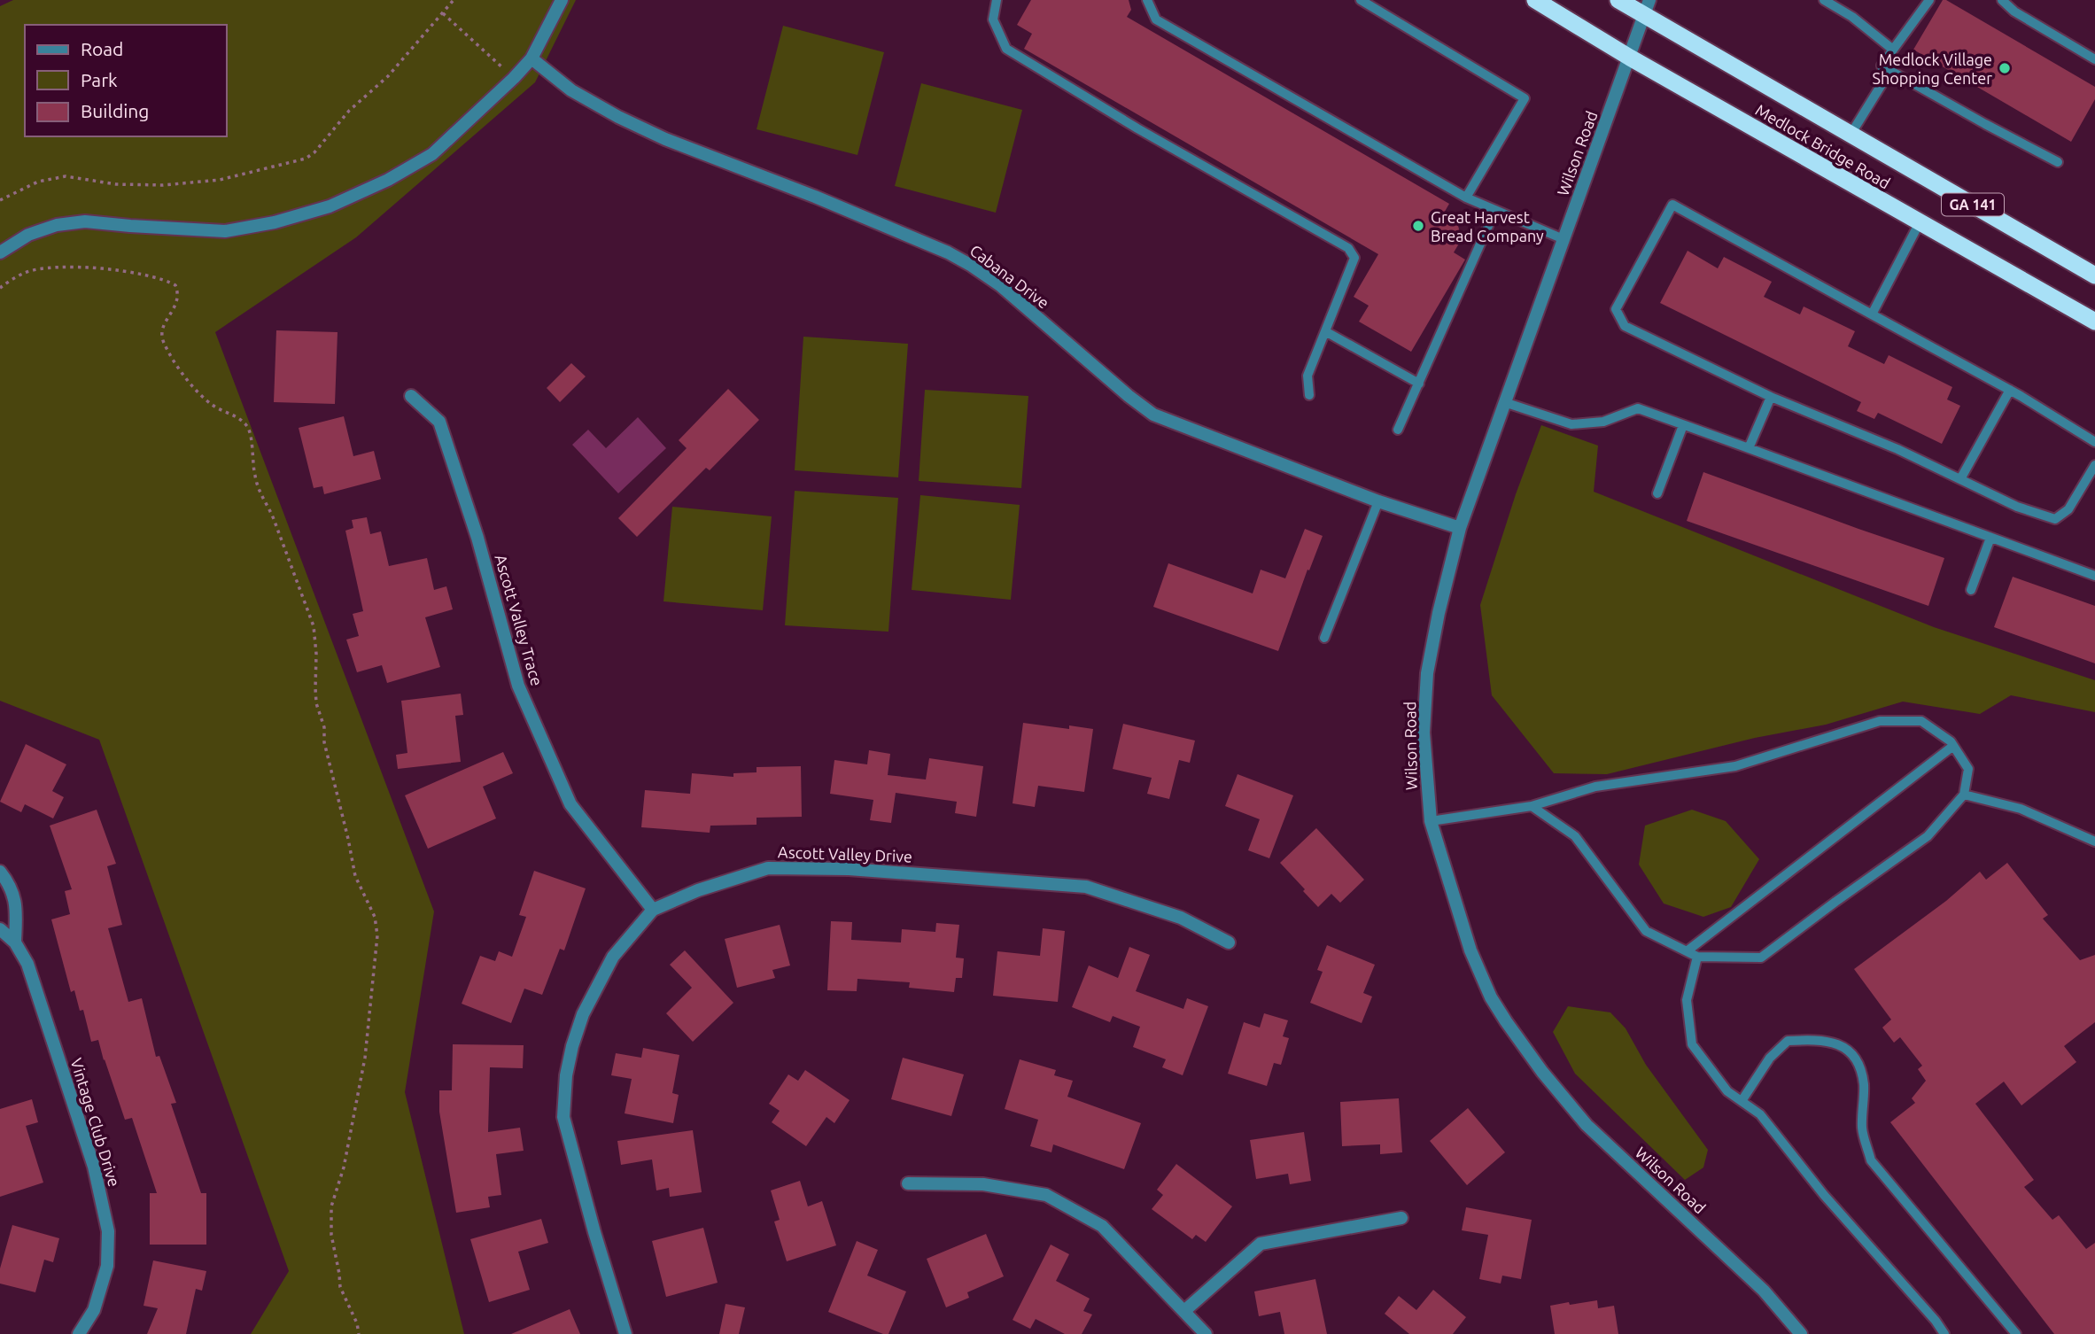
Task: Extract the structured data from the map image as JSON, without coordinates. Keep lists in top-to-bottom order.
{
  "streets": {
    "highway": ["Medlock Bridge Road", "GA 141"],
    "street": [
      "Wilson Road",
      "Cabana Drive",
      "Ascott Valley Trace",
      "Ascott Valley Drive",
      "Vintage Club Drive"
    ]
  },
  "crossings": [
    ["Medlock Bridge Road", "Wilson Road"],
    ["Wilson Road", "Cabana Drive"],
    ["Ascott Valley Trace", "Ascott Valley Drive"]
  ],
  "places": ["Medlock Village Shopping Center", "Great Harvest Bread Company"],
  "legend": ["Road", "Park", "Building"]
}
